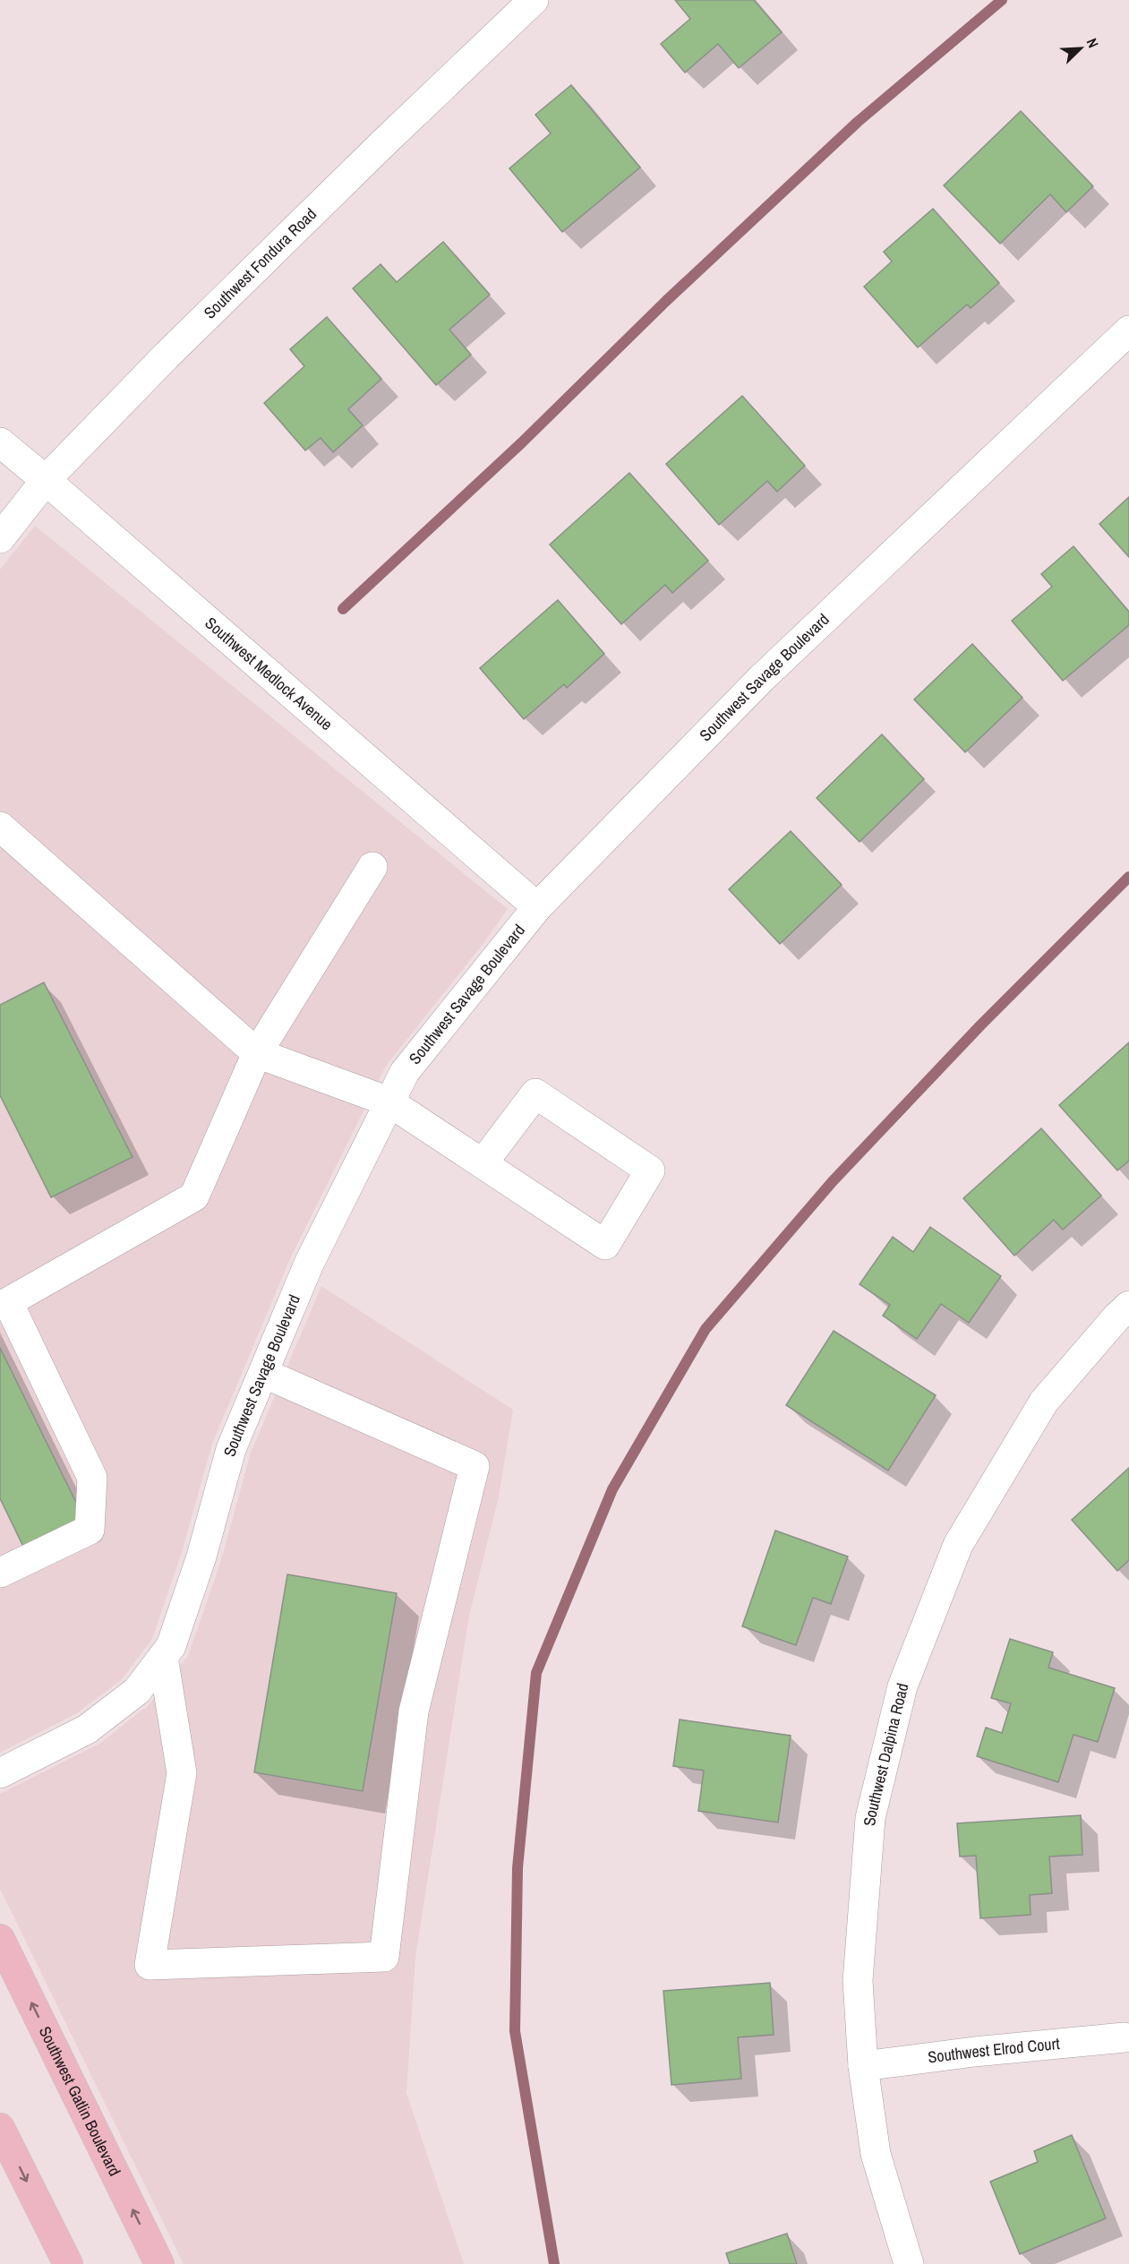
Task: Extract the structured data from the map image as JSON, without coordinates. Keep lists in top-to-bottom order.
{
  "streets": {
    "main road": ["Southwest Gatlin Boulevard"],
    "street": [
      "Southwest Fondura Road",
      "Southwest Medlock Avenue",
      "Southwest Savage Boulevard",
      "Southwest Dalpina Road",
      "Southwest Elrod Court"
    ]
  },
  "crossings": [
    ["Southwest Fondura Road", "Southwest Medlock Avenue"],
    ["Southwest Medlock Avenue", "Southwest Savage Boulevard"],
    ["Southwest Dalpina Road", "Southwest Elrod Court"]
  ],
  "north": "top right"
}
